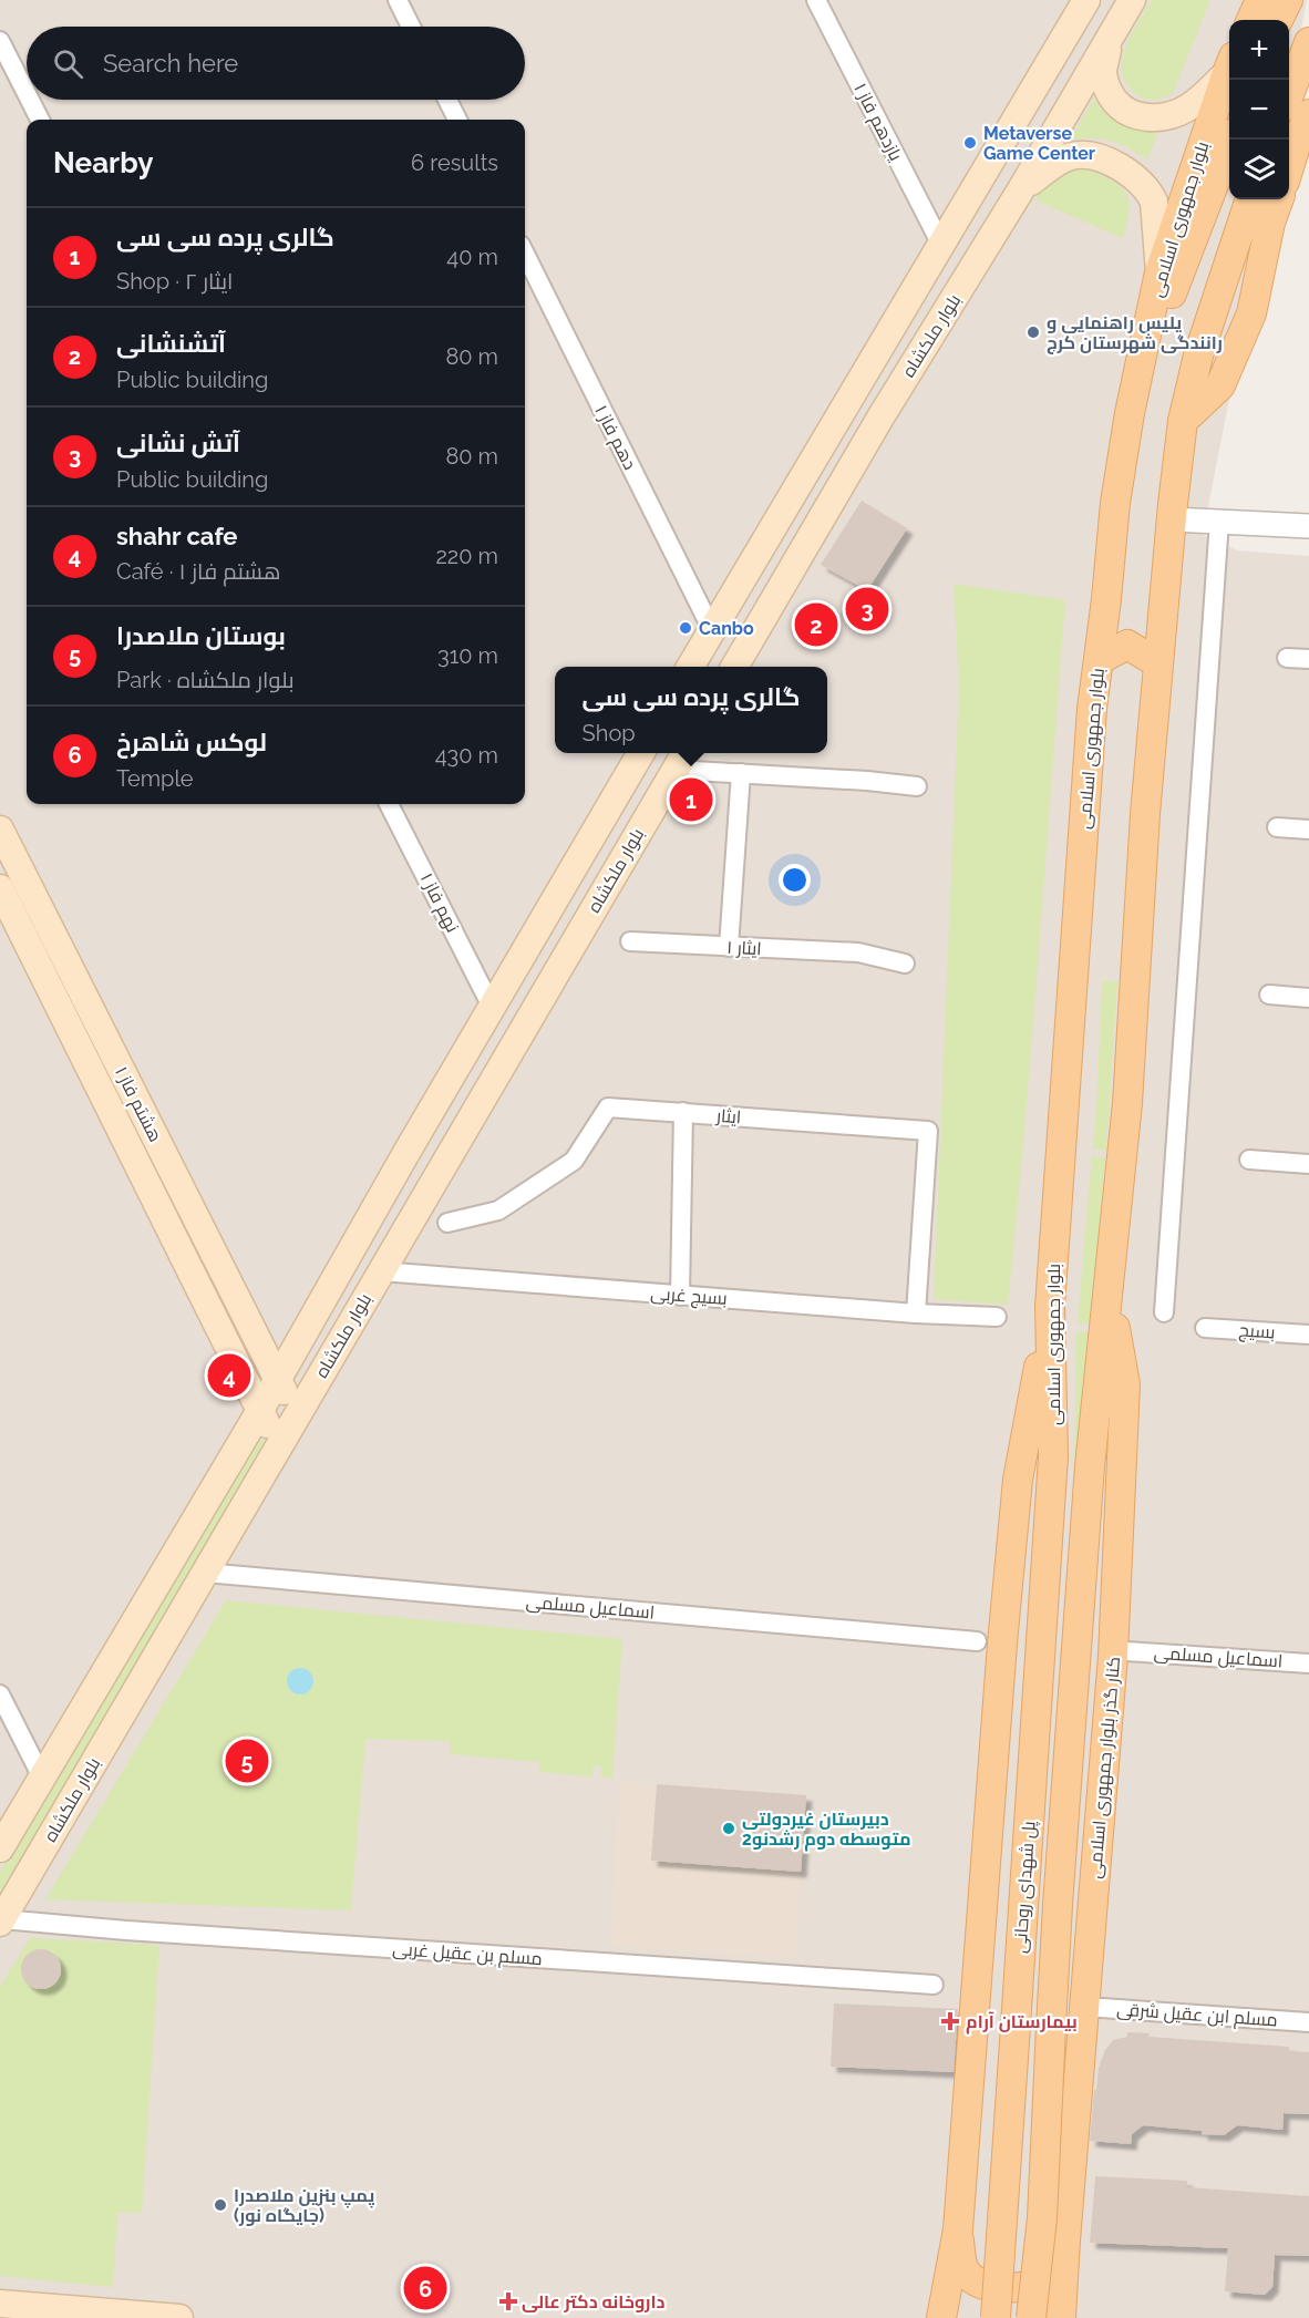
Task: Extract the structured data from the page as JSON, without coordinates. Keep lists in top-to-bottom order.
{
  "streets": {
    "main road": [
      "بلوار جمهوری اسلامی",
      "بلوار ملکشاه",
      "هشتم فاز ۱",
      "کنار گذر بلوار جمهوری اسلامی",
      "پل شهدای روحانی"
    ],
    "street": [
      "یازدهم فاز ۱",
      "دهم فاز ۱",
      "نهم فاز ۱",
      "ایثار ۱",
      "ایثار",
      "بسیج غربی",
      "بسیج",
      "اسماعیل مسلمی",
      "مسلم بن عقیل غربی",
      "مسلم ابن عقیل شرقی"
    ]
  },
  "crossings": [
    ["یازدهم فاز ۱", "بلوار ملکشاه"],
    ["بلوار جمهوری اسلامی", "پل شهدای روحانی"],
    ["بلوار ملکشاه", "دهم فاز ۱"],
    ["بلوار ملکشاه", "نهم فاز ۱"],
    ["بلوار ملکشاه", "هشتم فاز ۱"],
    ["بلوار ملکشاه", "بسیج غربی"],
    ["بلوار ملکشاه", "اسماعیل مسلمی"],
    ["بلوار ملکشاه", "مسلم بن عقیل غربی"],
    ["ایثار", "بسیج غربی"],
    ["کنار گذر بلوار جمهوری اسلامی", "پل شهدای روحانی"],
    ["کنار گذر بلوار جمهوری اسلامی", "مسلم ابن عقیل شرقی"]
  ],
  "places": {
    "other": [
      "Metaverse Game Center",
      "پلیس راهنمایی و رانندگی شهرستان کرج",
      "Canbo",
      "دبیرستان غیردولتی متوسطه دوم رشدنو2",
      "پمپ بنزین ملاصدرا (جایگاه نور)"
    ],
    "health": ["بیمارستان آرام", "داروخانه دکتر عالی"]
  },
  "page": {
    "map_buttons": ["+", "−"],
    "search": "Search here",
    "heading": ["Nearby", "6 results"],
    "list": [
      {
        "mark": "1",
        "name": "گالری پرده سی سی",
        "note": "Shop · ایثار ۲",
        "value": "40 m"
      },
      {
        "mark": "2",
        "name": "آتشنشانی",
        "note": "Public building",
        "value": "80 m"
      },
      {
        "mark": "3",
        "name": "آتش نشانی",
        "note": "Public building",
        "value": "80 m"
      },
      {
        "mark": "4",
        "name": "shahr cafe",
        "note": "Café · هشتم فاز ۱",
        "value": "220 m"
      },
      {
        "mark": "5",
        "name": "بوستان ملاصدرا",
        "note": "Park · بلوار ملکشاه",
        "value": "310 m"
      },
      {
        "mark": "6",
        "name": "لوکس شاهرخ",
        "note": "Temple",
        "value": "430 m"
      }
    ],
    "pins": [
      "3",
      "2",
      "1",
      "4",
      "5",
      "6"
    ],
    "popup": ["گالری پرده سی سی", "Shop"]
  }
}
